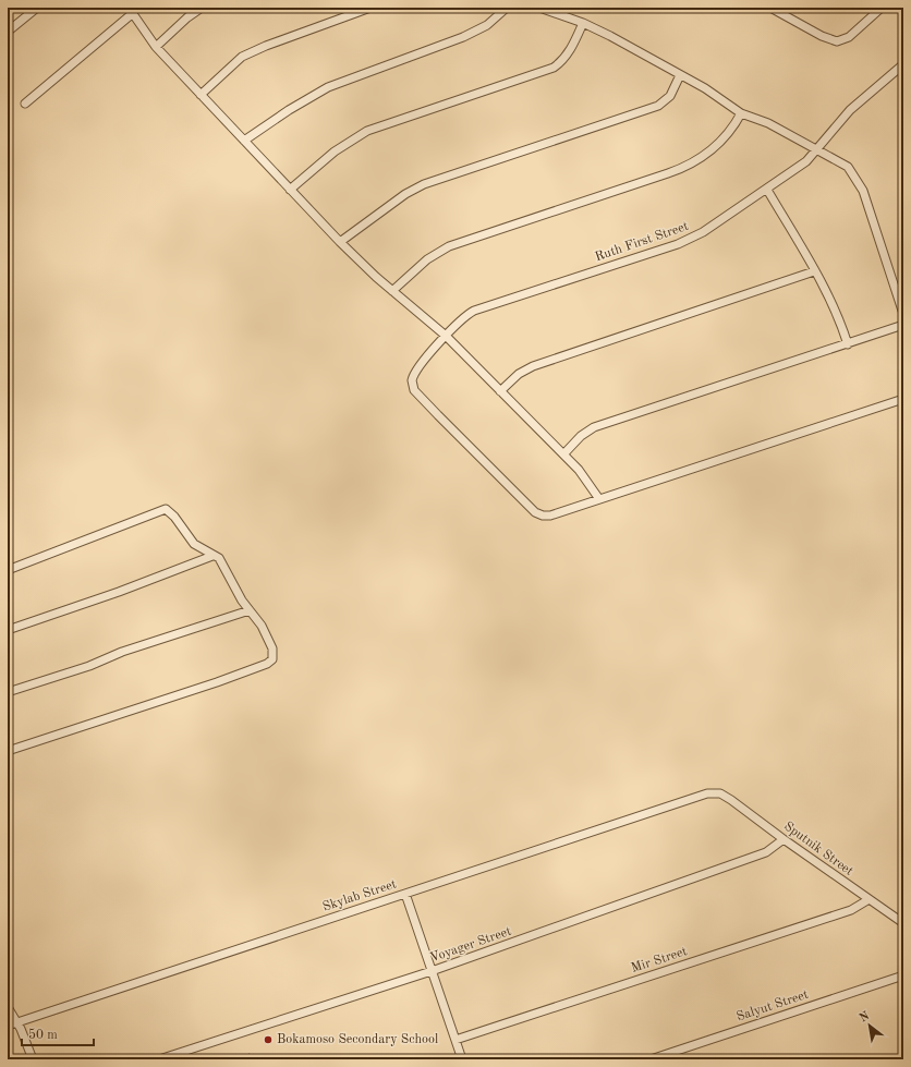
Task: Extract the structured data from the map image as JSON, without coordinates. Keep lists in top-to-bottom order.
{
  "streets": {
    "street": [
      "Ruth First Street",
      "Sputnik Street",
      "Skylab Street",
      "Voyager Street",
      "Mir Street",
      "Salyut Street"
    ]
  },
  "crossings": [
    ["Sputnik Street", "Skylab Street"],
    ["Sputnik Street", "Voyager Street"],
    ["Sputnik Street", "Mir Street"]
  ],
  "places": ["Bokamoso Secondary School"],
  "scale_bar": "50 m",
  "north": "top left"
}
